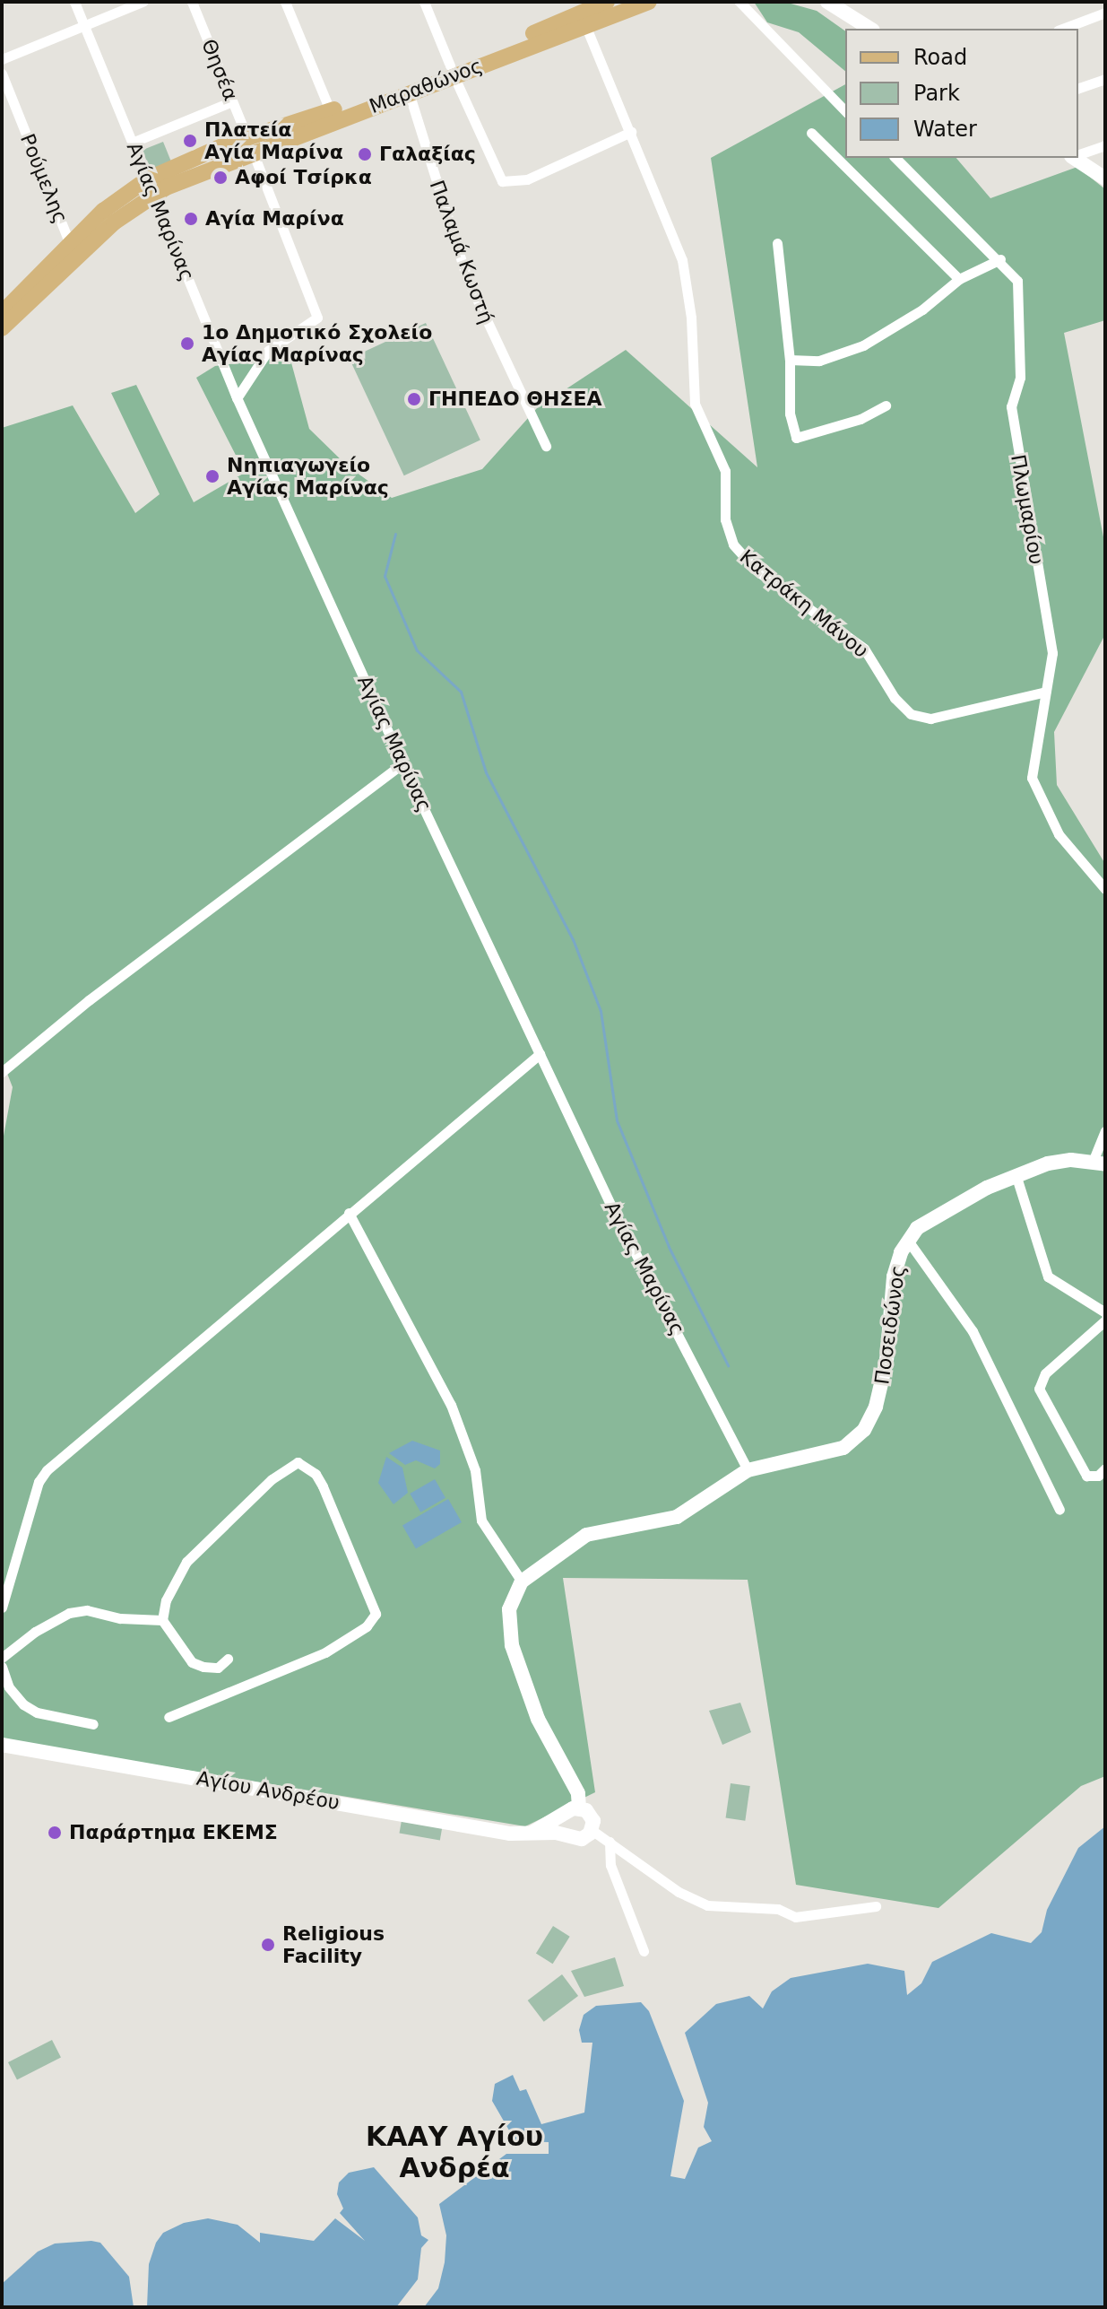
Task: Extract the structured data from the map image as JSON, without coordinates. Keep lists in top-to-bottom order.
{
  "streets": {
    "main road": ["Μαραθώνος"],
    "street": [
      "Θησέα",
      "Ρούμελης",
      "Αγίας Μαρίνας",
      "Παλαμά Κωστή",
      "Πλωμαρίου",
      "Κατράκη Μάνου",
      "Ποσειδώνος",
      "Αγίου Ανδρέου"
    ]
  },
  "crossings": [
    ["Θησέα", "Μαραθώνος"],
    ["Θησέα", "Αγίας Μαρίνας"],
    ["Μαραθώνος", "Ρούμελης"],
    ["Μαραθώνος", "Αγίας Μαρίνας"],
    ["Μαραθώνος", "Παλαμά Κωστή"],
    ["Μαραθώνος", "Κατράκη Μάνου"],
    ["Αγίας Μαρίνας", "Ποσειδώνος"],
    ["Πλωμαρίου", "Κατράκη Μάνου"]
  ],
  "districts": ["ΚΑΑΥ Αγίου Ανδρέα"],
  "places": [
    "Πλατεία Αγία Μαρίνα",
    "Γαλαξίας",
    "Αφοί Τσίρκα",
    "Αγία Μαρίνα",
    "1ο Δημοτικό Σχολείο Αγίας Μαρίνας",
    "ΓΗΠΕΔΟ ΘΗΣΕΑ",
    "Νηπιαγωγείο Αγίας Μαρίνας",
    "Παράρτημα ΕΚΕΜΣ",
    "Religious Facility"
  ],
  "legend": ["Road", "Park", "Water"]
}
